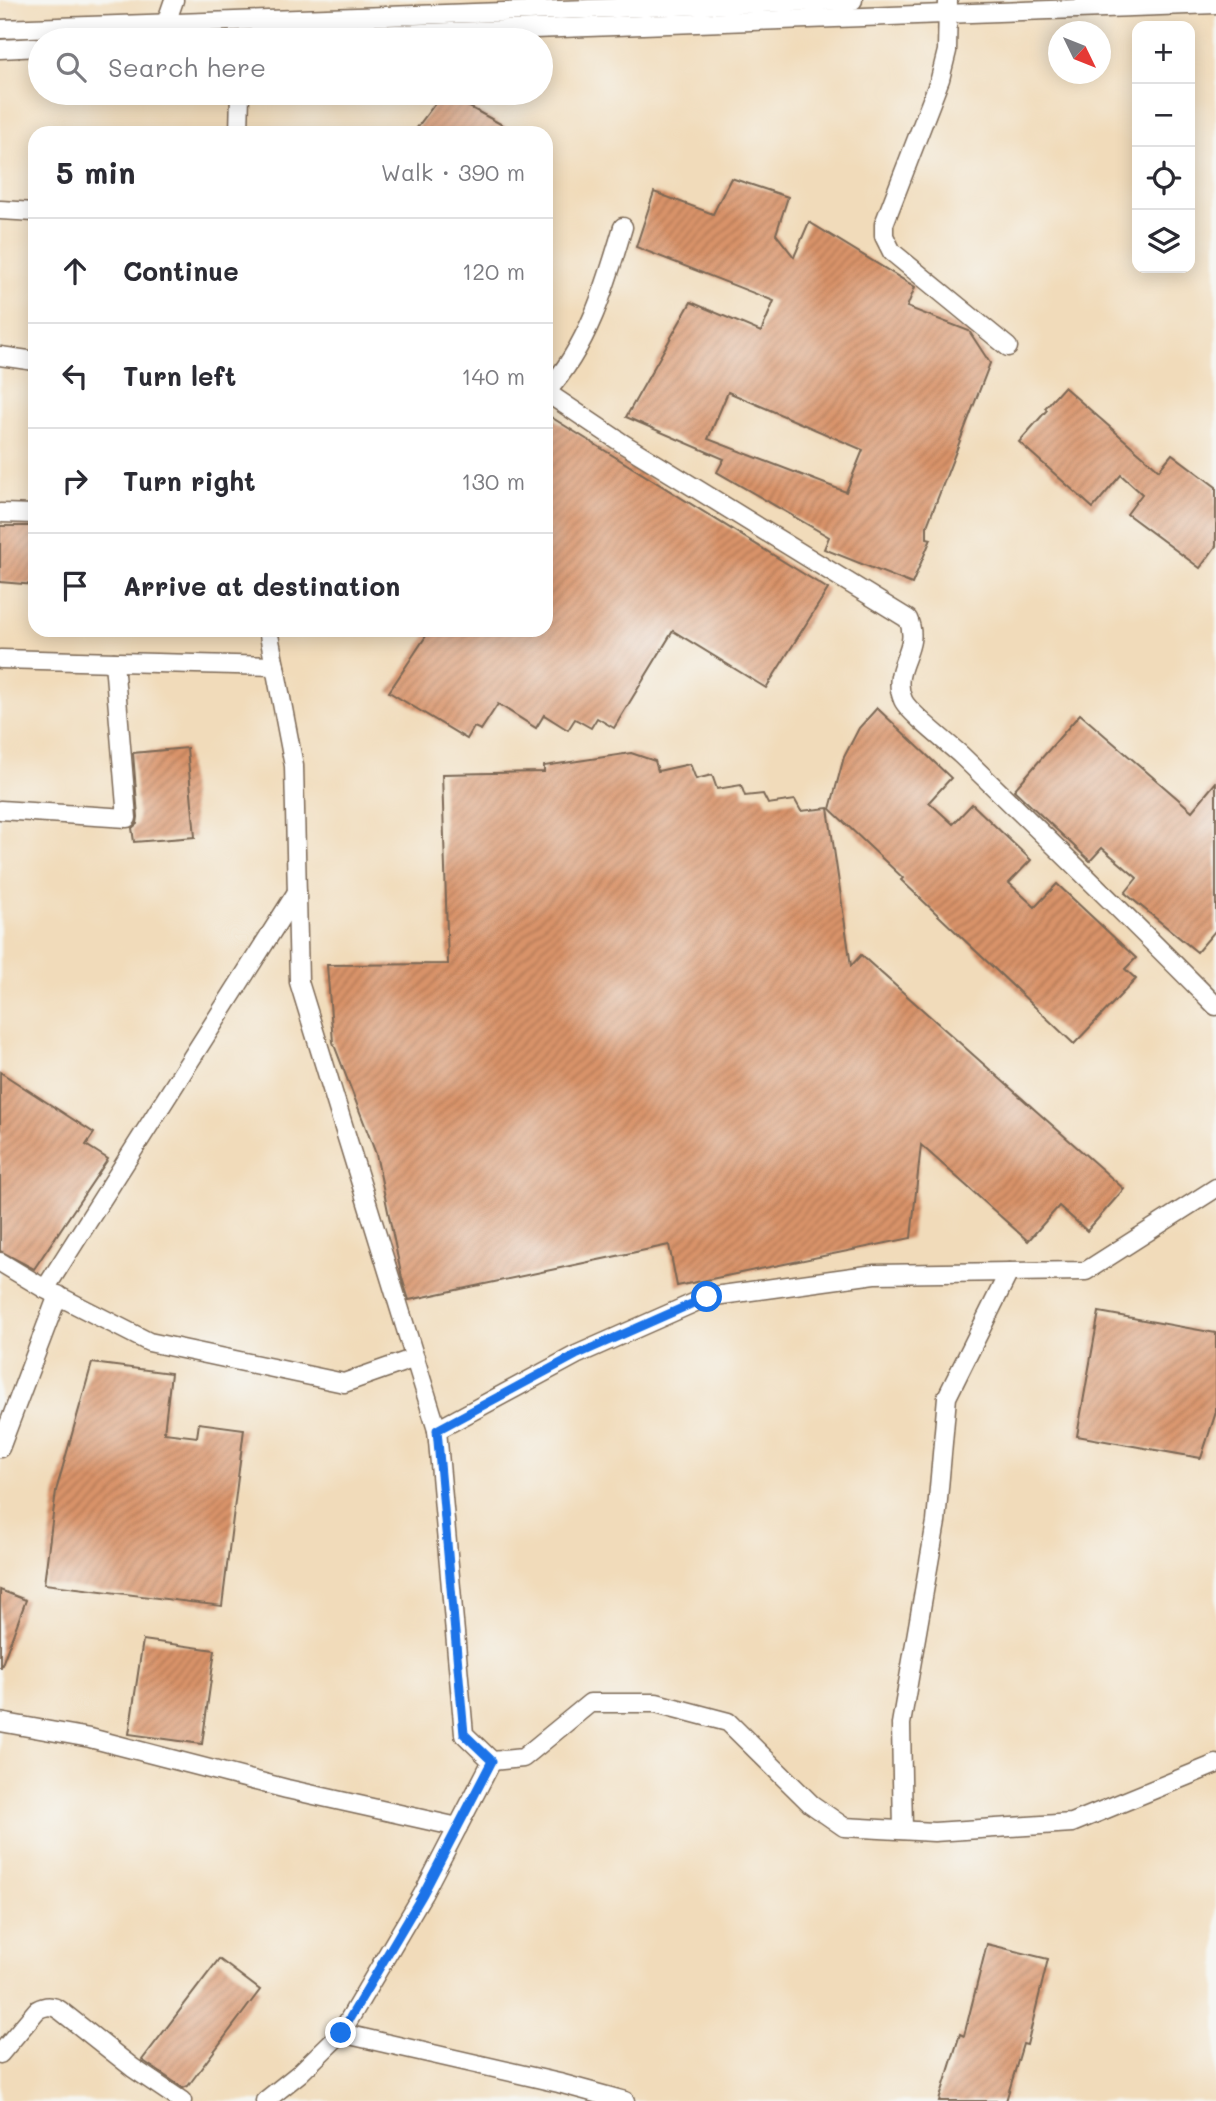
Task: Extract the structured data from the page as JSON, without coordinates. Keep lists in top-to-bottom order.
{
  "north": "bottom right",
  "page": {
    "map_buttons": ["+", "−"],
    "search": "Search here",
    "heading": ["5 min", "Walk · 390 m"],
    "list": [
      ["Continue", "120 m"],
      ["Turn left", "140 m"],
      ["Turn right", "130 m"],
      "Arrive at destination"
    ]
  }
}
